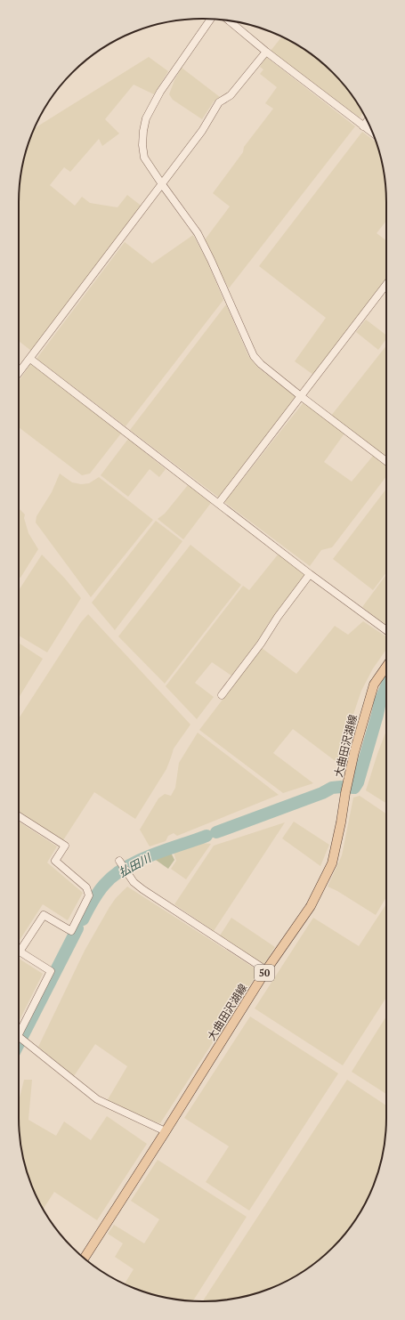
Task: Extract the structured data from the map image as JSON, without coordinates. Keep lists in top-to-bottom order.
{
  "streets": {
    "main road": ["大曲田沢湖線", "50"]
  },
  "water": ["払田川"]
}
